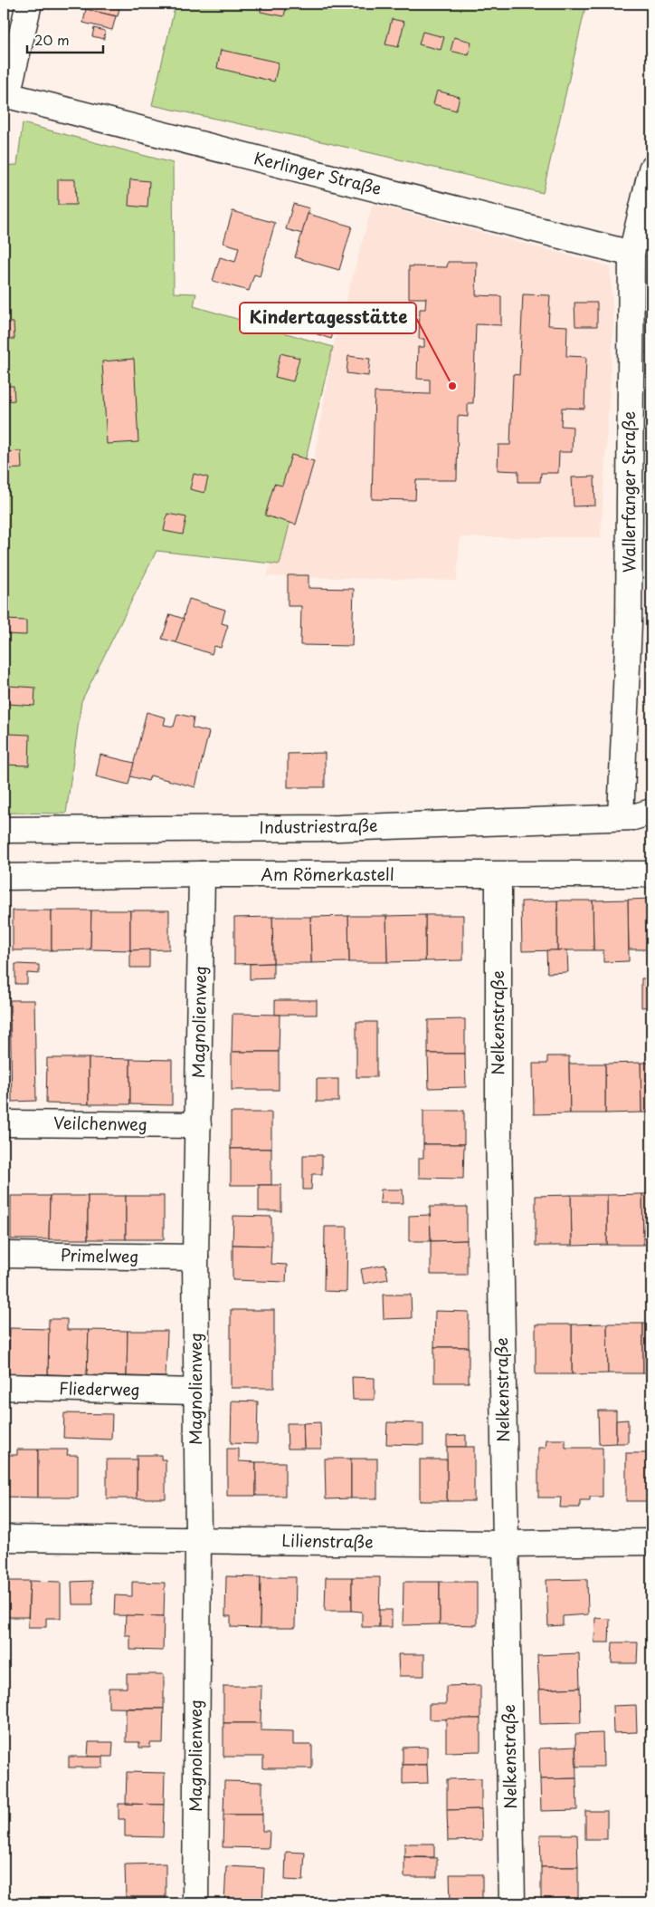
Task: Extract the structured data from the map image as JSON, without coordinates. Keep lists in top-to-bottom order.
{
  "streets": {
    "street": [
      "Kerlinger Straße",
      "Wallerfanger Straße",
      "Industriestraße",
      "Am Römerkastell",
      "Magnolienweg",
      "Nelkenstraße",
      "Veilchenweg",
      "Primelweg",
      "Fliederweg",
      "Lilienstraße"
    ]
  },
  "crossings": [
    ["Kerlinger Straße", "Wallerfanger Straße"],
    ["Wallerfanger Straße", "Industriestraße"],
    ["Am Römerkastell", "Magnolienweg"],
    ["Am Römerkastell", "Nelkenstraße"],
    ["Magnolienweg", "Veilchenweg"],
    ["Magnolienweg", "Primelweg"],
    ["Magnolienweg", "Fliederweg"],
    ["Magnolienweg", "Lilienstraße"],
    ["Nelkenstraße", "Lilienstraße"]
  ],
  "places": ["Kindertagesstätte"],
  "scale_bar": "20 m"
}
